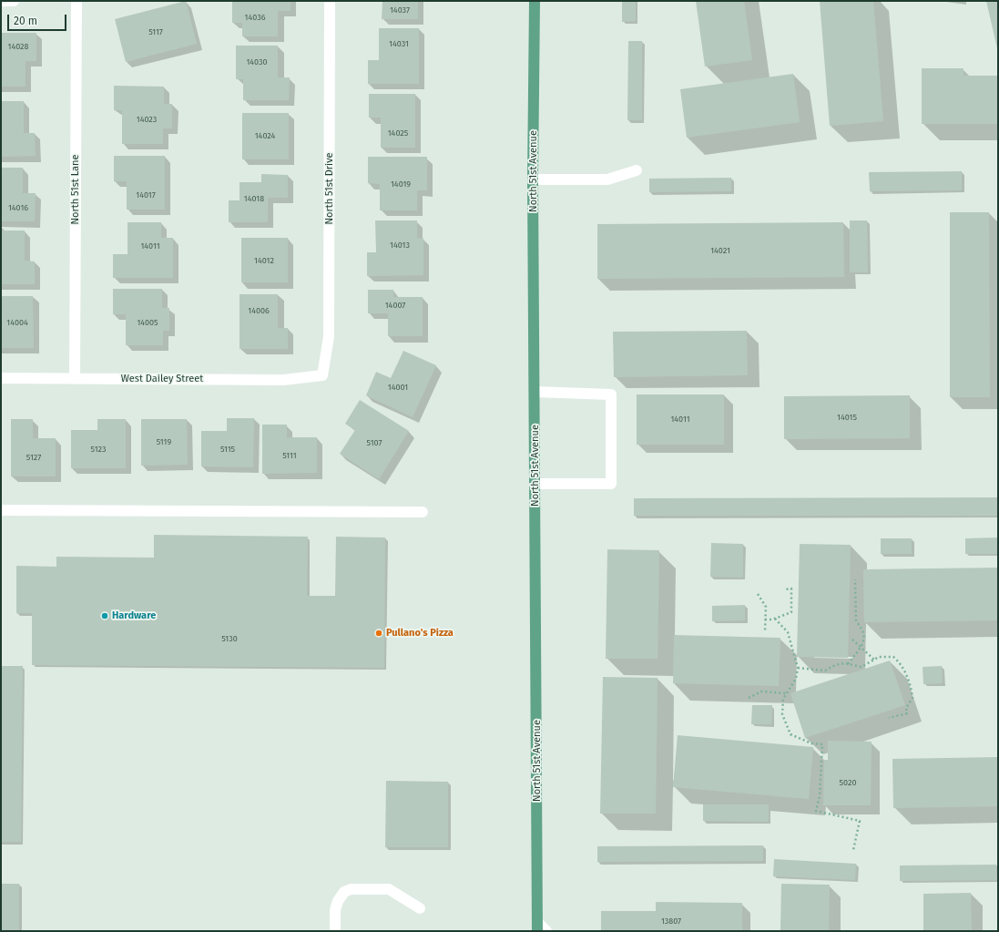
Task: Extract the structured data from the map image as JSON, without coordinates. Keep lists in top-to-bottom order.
{
  "streets": {
    "main road": ["North 51st Avenue"],
    "street": ["North 51st Drive", "North 51st Lane", "West Dailey Street"]
  },
  "crossings": [
    ["North 51st Drive", "West Dailey Street"],
    ["North 51st Lane", "West Dailey Street"]
  ],
  "places": ["Hardware", "Pullano's Pizza"],
  "house_numbers": [
    "14037",
    "14036",
    "5117",
    "14031",
    "14028",
    "14030",
    "14023",
    "14025",
    "14024",
    "14019",
    "14017",
    "14018",
    "14016",
    "14013",
    "14011",
    "14021",
    "14012",
    "14007",
    "14006",
    "14004",
    "14005",
    "14001",
    "14015",
    "14011",
    "5119",
    "5107",
    "5123",
    "5115",
    "5111",
    "5127",
    "5130",
    "5020",
    "13807"
  ],
  "scale_bar": "20 m"
}
